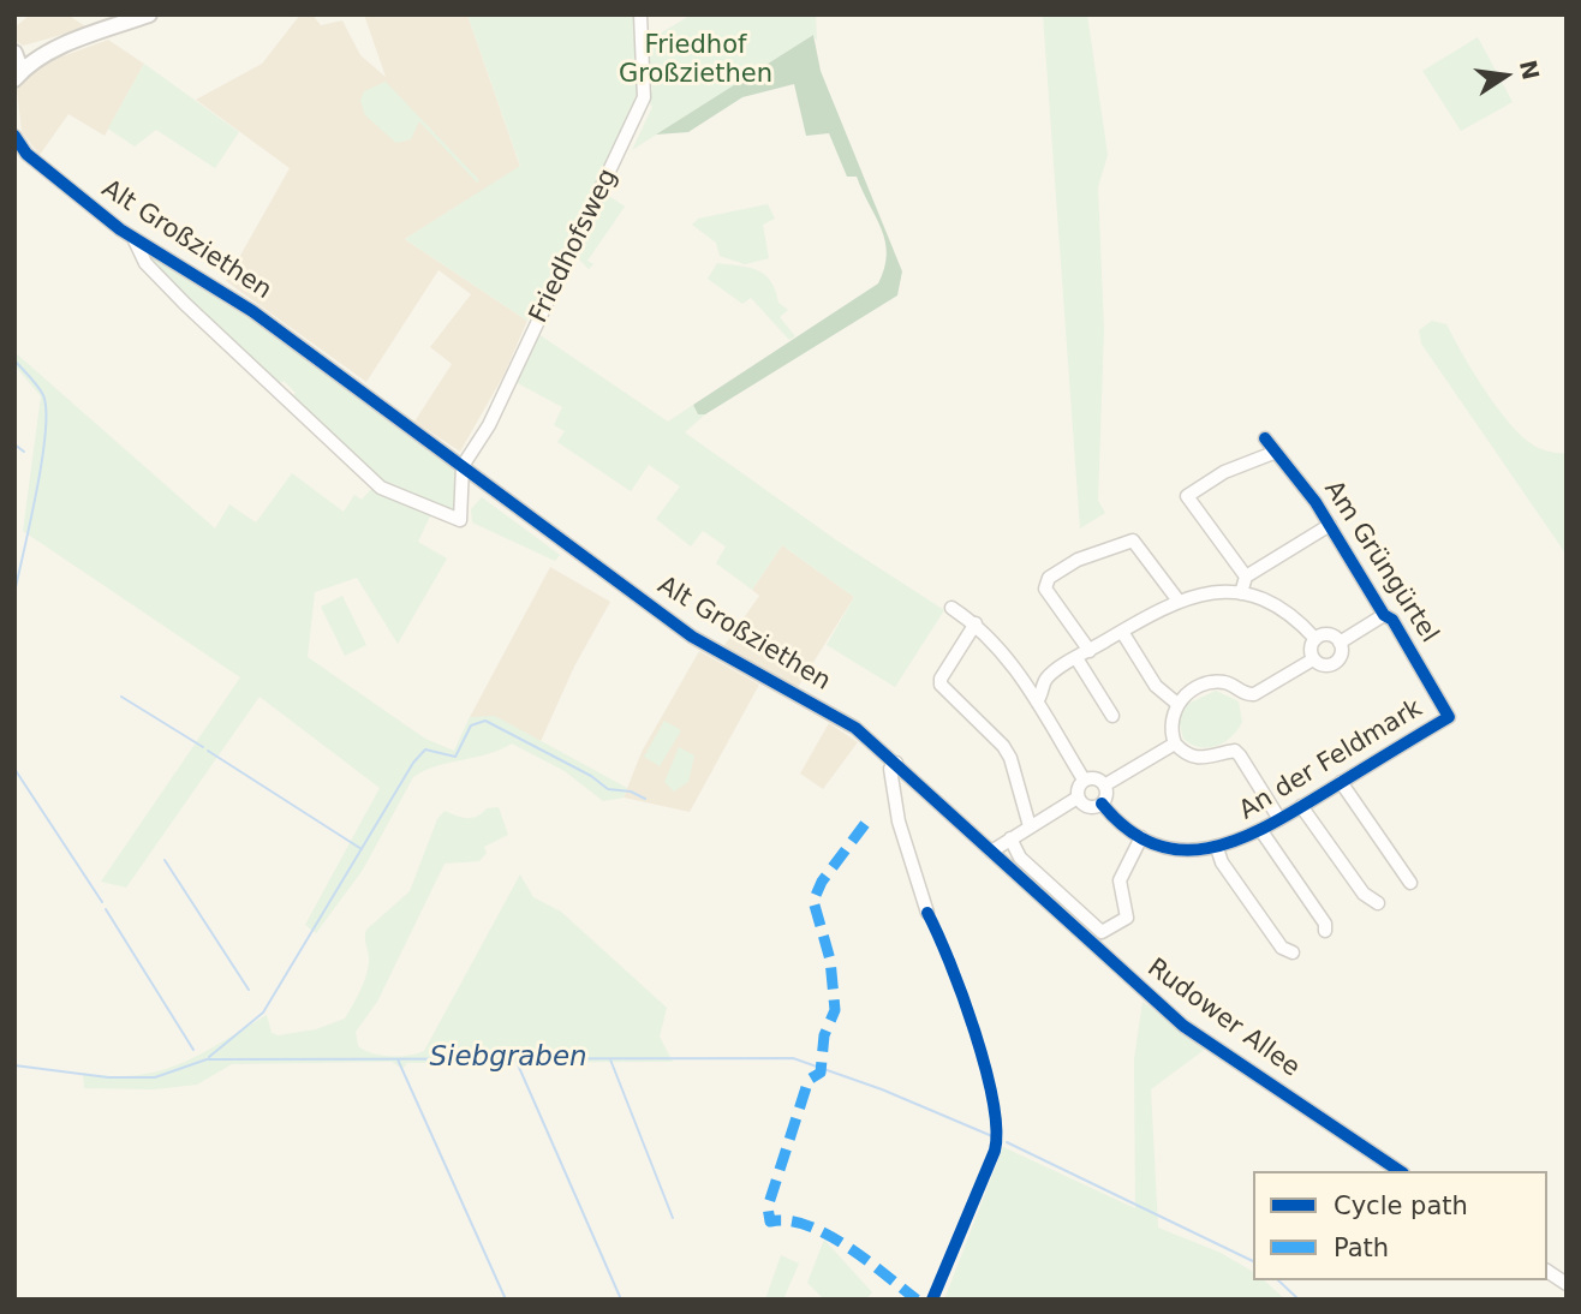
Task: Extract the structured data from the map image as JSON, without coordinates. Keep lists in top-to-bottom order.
{
  "streets": {
    "street": [
      "Alt Großziethen",
      "Friedhofsweg",
      "Am Grüngürtel",
      "An der Feldmark",
      "Rudower Allee"
    ]
  },
  "crossings": [
    ["Alt Großziethen", "Friedhofsweg"],
    ["Alt Großziethen", "Rudower Allee"],
    ["Am Grüngürtel", "An der Feldmark"]
  ],
  "water": ["Siebgraben"],
  "parks": ["Friedhof Großziethen"],
  "legend": ["Cycle path", "Path"],
  "north": "right"
}
